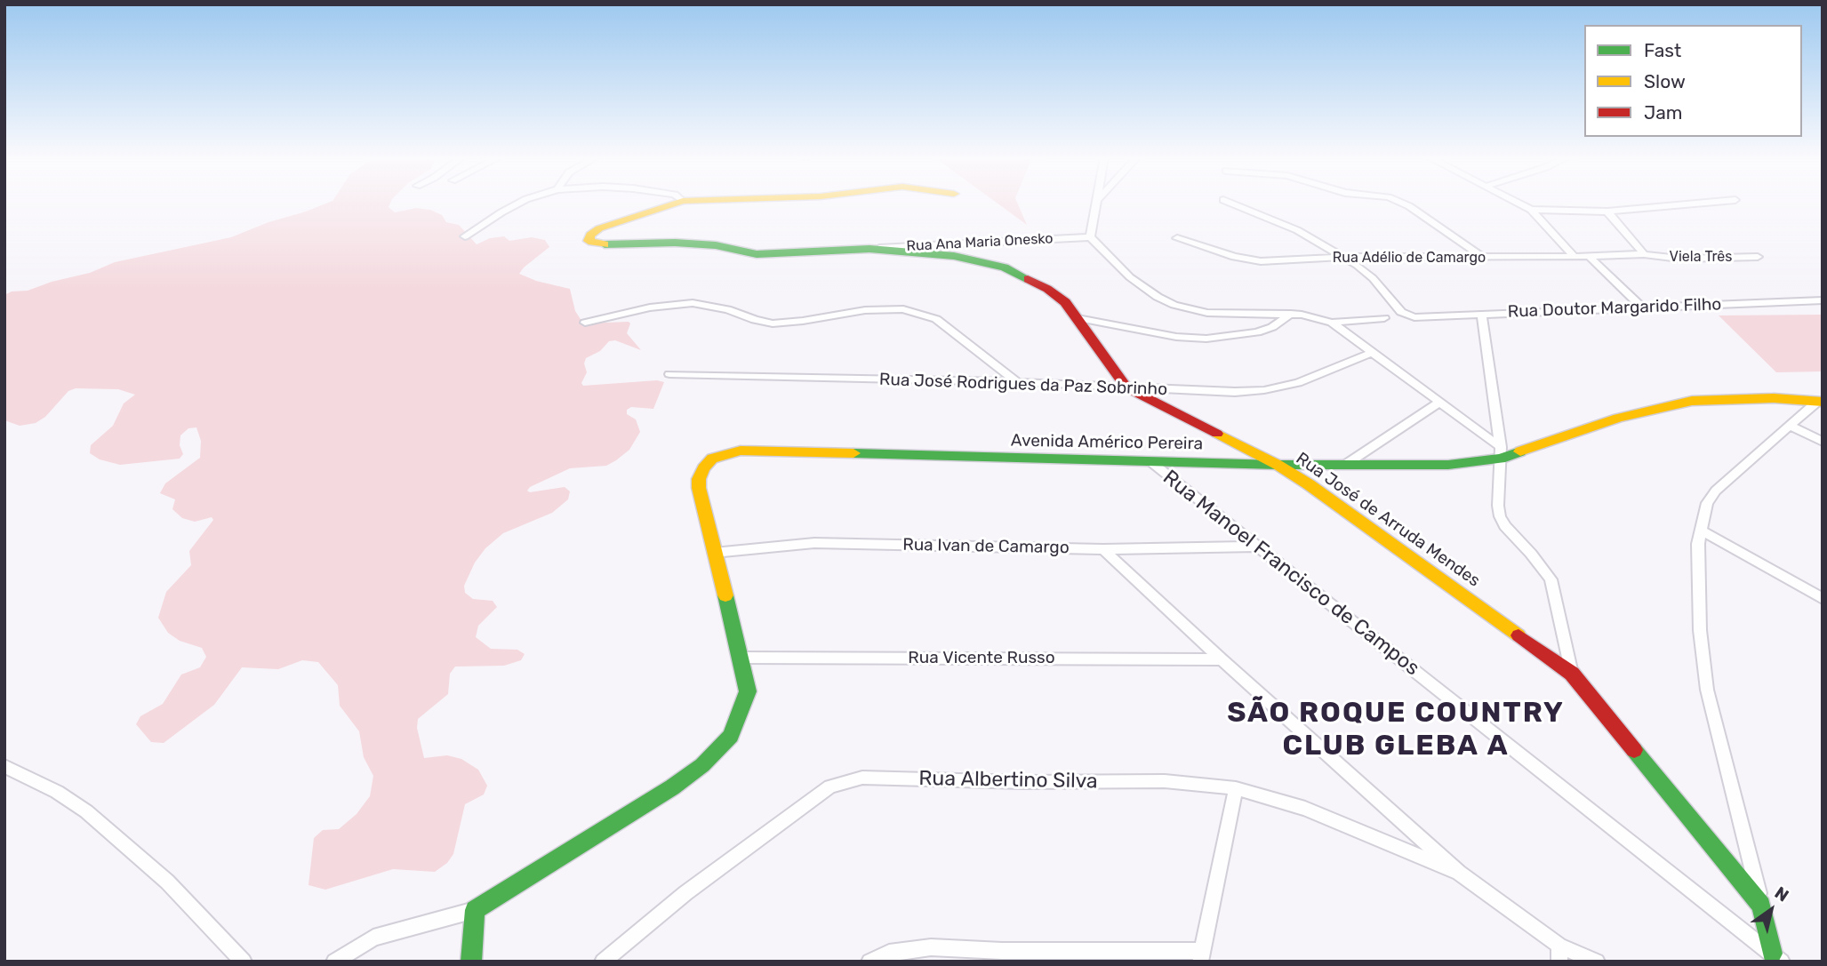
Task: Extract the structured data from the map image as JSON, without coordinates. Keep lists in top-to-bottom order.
{
  "streets": {
    "street": [
      "Rua Ana Maria Onesko",
      "Viela Três",
      "Rua Adélio de Camargo",
      "Rua Doutor Margarido Filho",
      "Rua José Rodrigues da Paz Sobrinho",
      "Avenida Américo Pereira",
      "Rua José de Arruda Mendes",
      "Rua Ivan de Camargo",
      "Rua Manoel Francisco de Campos",
      "Rua Vicente Russo",
      "Rua Albertino Silva"
    ]
  },
  "crossings": [
    ["Rua Ana Maria Onesko", "Rua José de Arruda Mendes"],
    ["Viela Três", "Rua Adélio de Camargo"],
    ["Rua José Rodrigues da Paz Sobrinho", "Rua José de Arruda Mendes"],
    ["Avenida Américo Pereira", "Rua José de Arruda Mendes"],
    ["Avenida Américo Pereira", "Rua Ivan de Camargo"],
    ["Avenida Américo Pereira", "Rua Manoel Francisco de Campos"],
    ["Rua José de Arruda Mendes", "Rua Manoel Francisco de Campos"],
    ["Rua Ivan de Camargo", "Rua Manoel Francisco de Campos"]
  ],
  "districts": ["SÃO ROQUE COUNTRY CLUB GLEBA A"],
  "legend": ["Fast", "Slow", "Jam"],
  "north": "top right"
}
